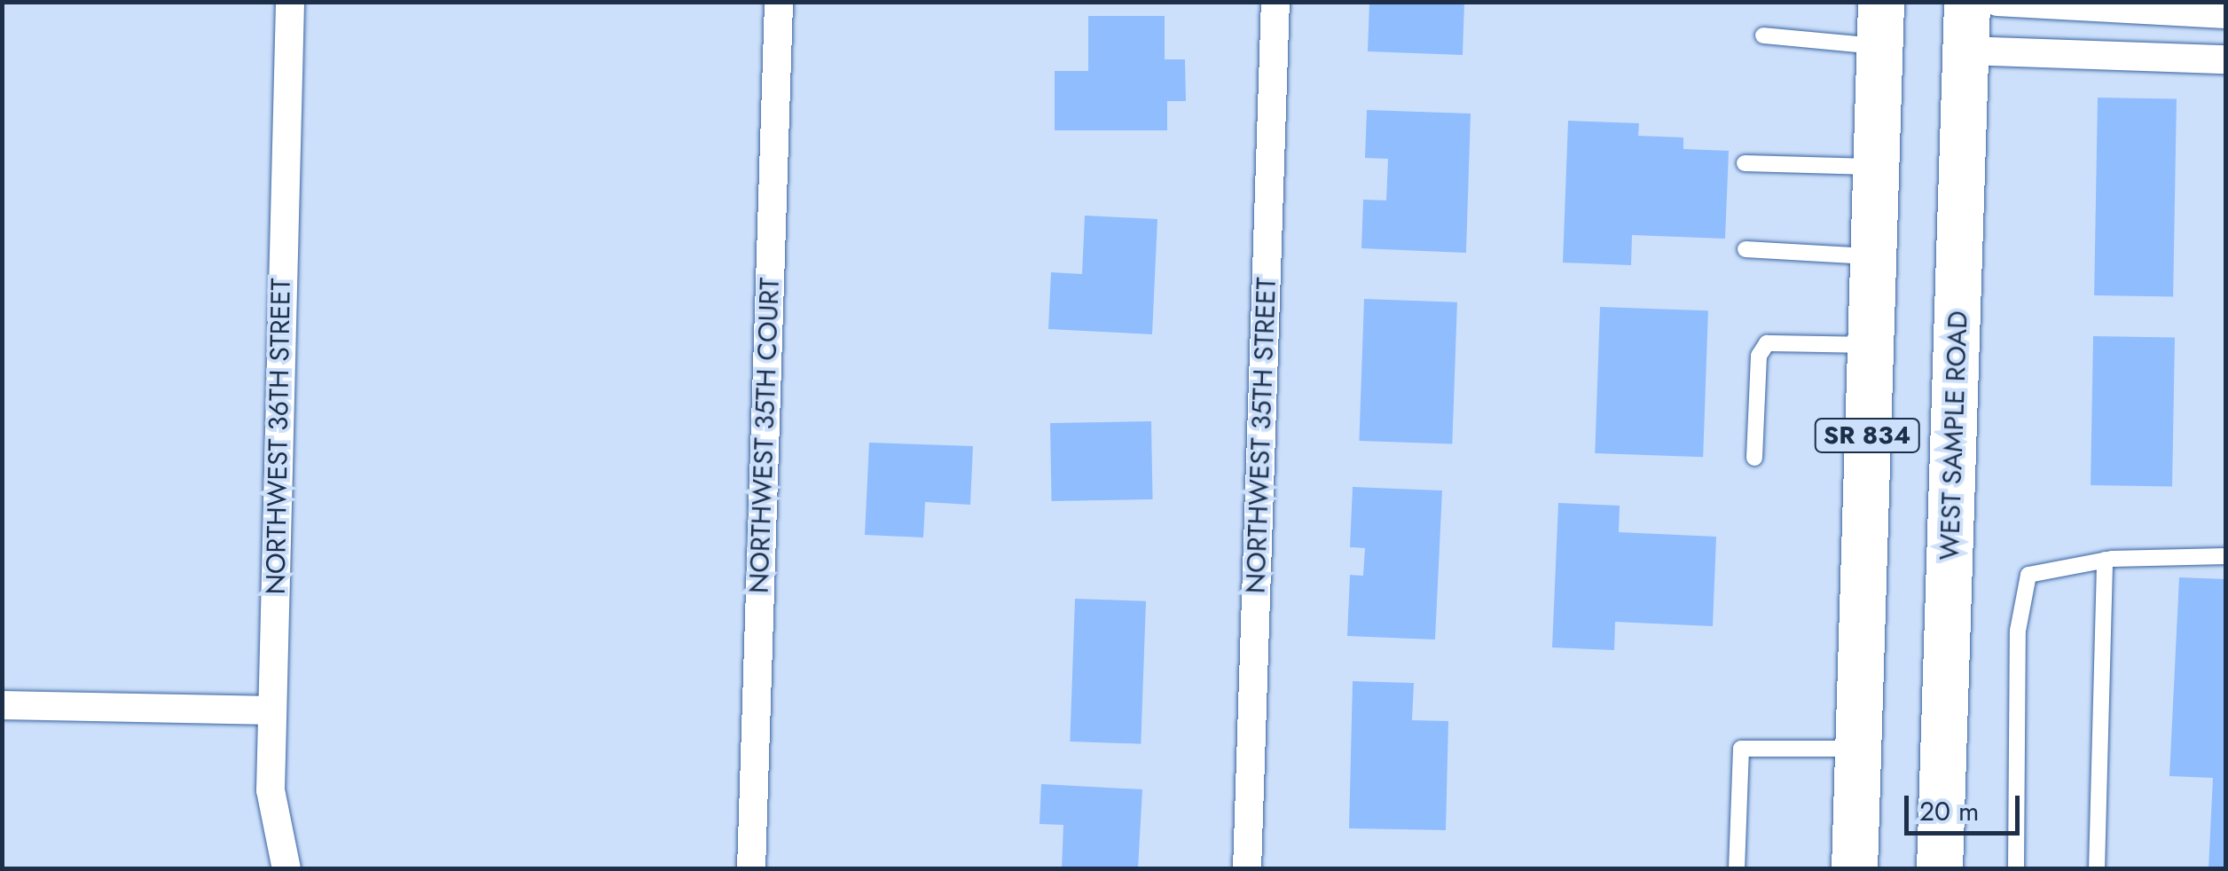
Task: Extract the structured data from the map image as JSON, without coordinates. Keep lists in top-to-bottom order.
{
  "streets": {
    "main road": ["SR 834", "WEST SAMPLE ROAD"],
    "street": ["NORTHWEST 35TH COURT", "NORTHWEST 35TH STREET", "NORTHWEST 36TH STREET"]
  },
  "scale_bar": "20 m"
}
